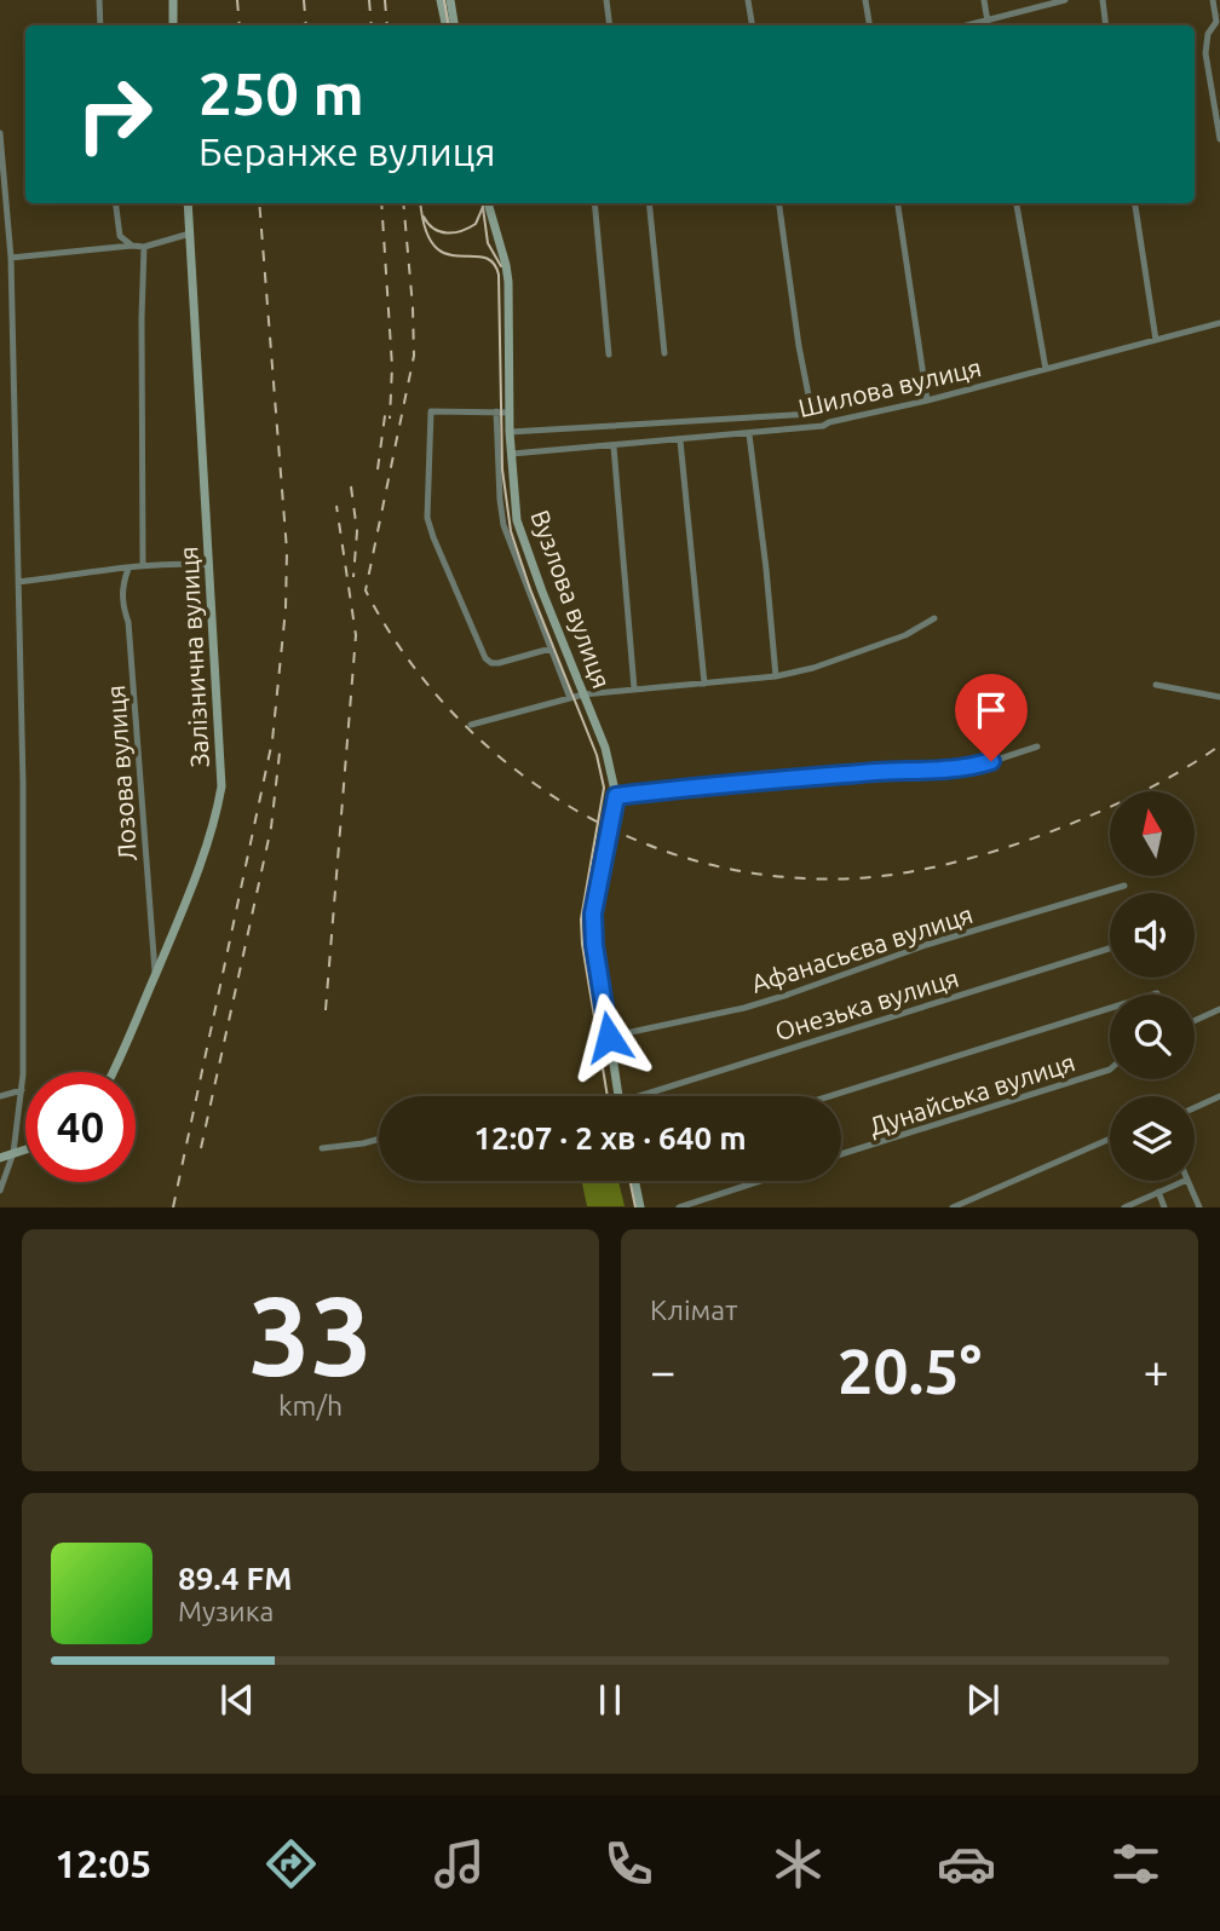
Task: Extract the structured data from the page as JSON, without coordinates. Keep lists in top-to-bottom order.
{
  "streets": {
    "street": [
      "Шилова вулиця",
      "Вузлова вулиця",
      "Залізнична вулиця",
      "Лозова вулиця",
      "Афанасьєва вулиця",
      "Онезька вулиця",
      "Дунайська вулиця"
    ]
  },
  "crossings": [
    ["Шилова вулиця", "Вузлова вулиця"],
    ["Залізнична вулиця", "Лозова вулиця"]
  ],
  "north": "top",
  "page": {
    "turn": ["250 m", "Беранже вулиця"],
    "limit": "40",
    "trip": "12:07 · 2 хв · 640 m",
    "tile": [
      ["33", "km/h"],
      "Клімат"
    ],
    "heat": ["−", "20.5°", "+"],
    "song": ["89.4 FM", "Музика"],
    "tabs": "12:05"
  }
}
